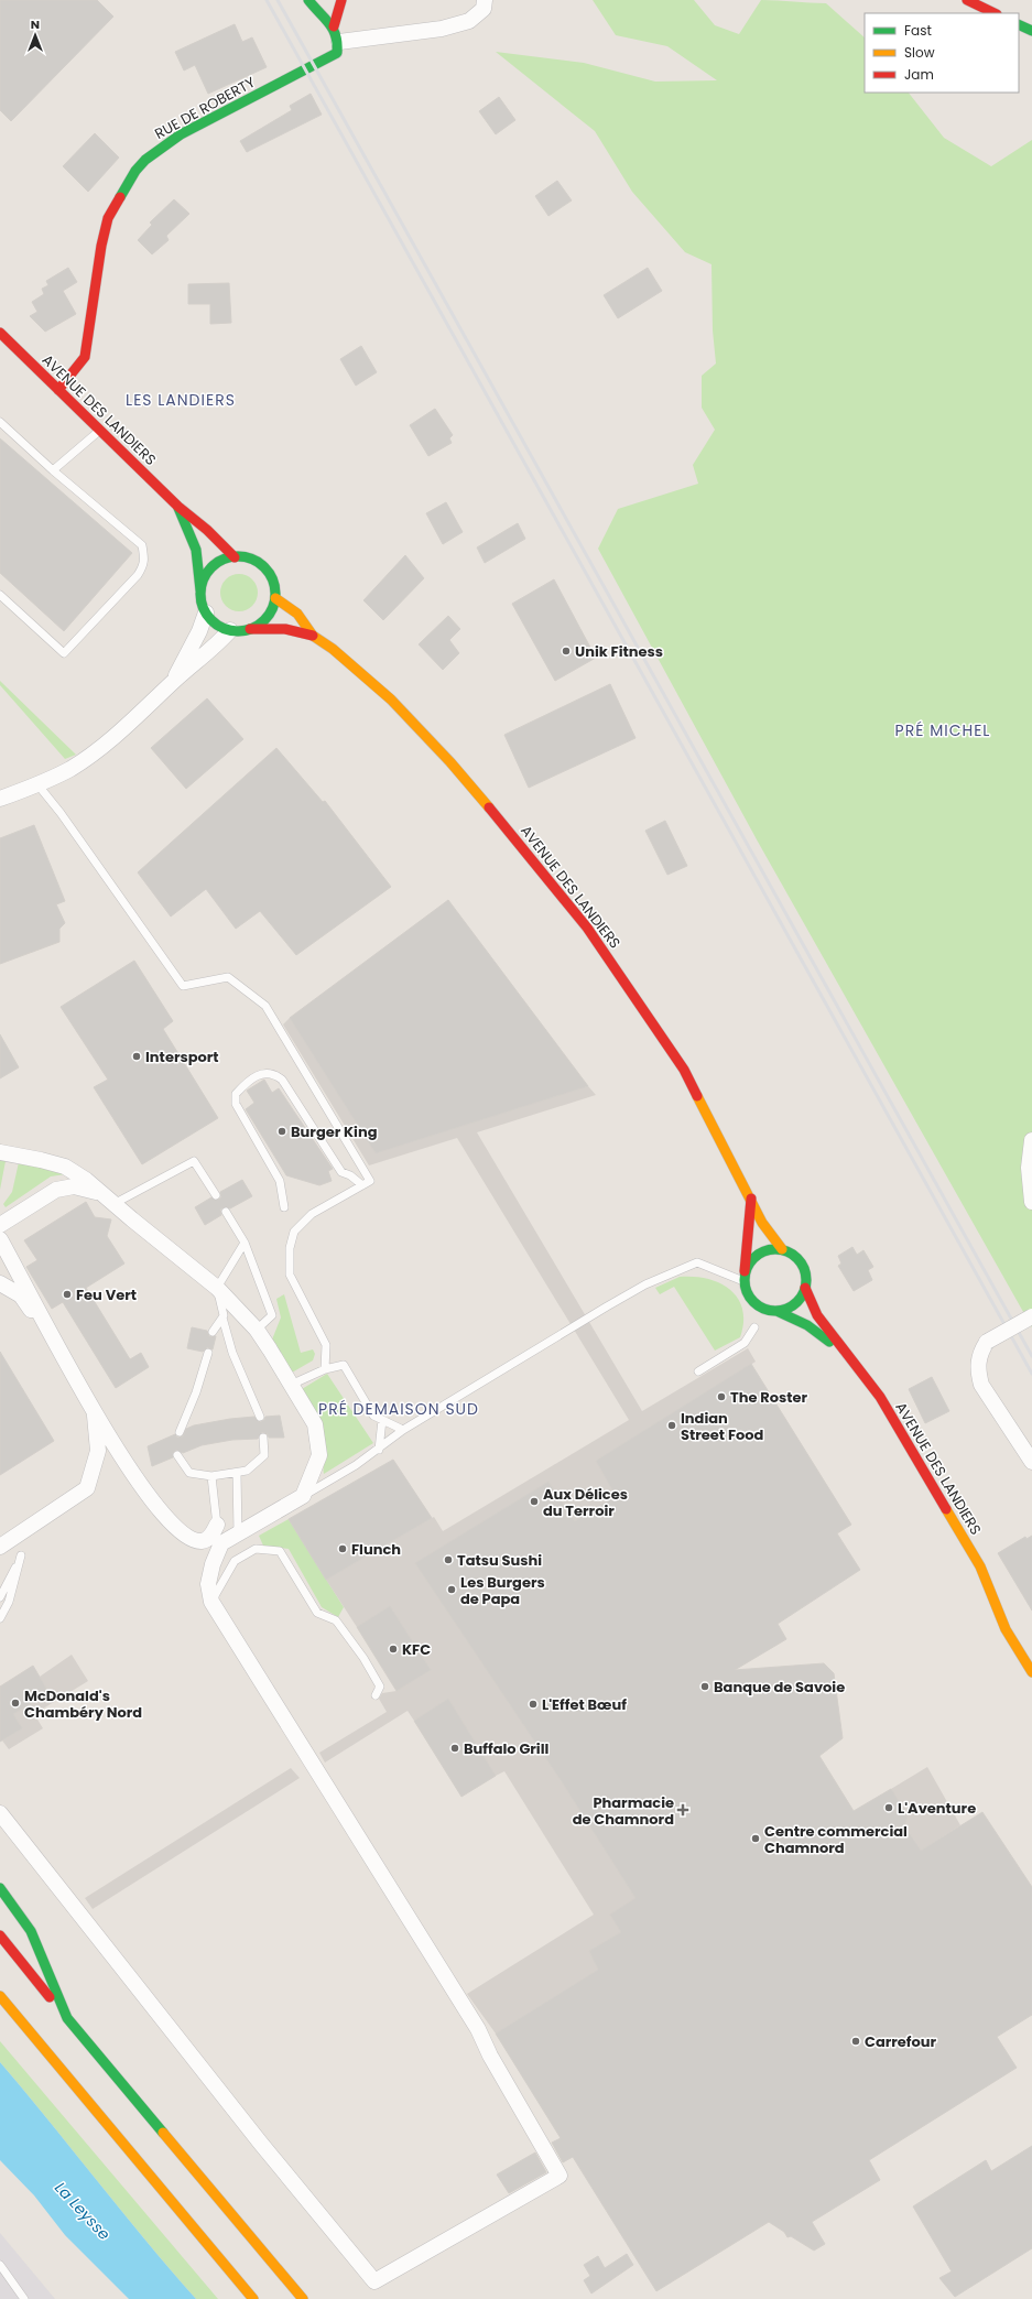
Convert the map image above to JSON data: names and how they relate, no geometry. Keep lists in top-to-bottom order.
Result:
{
  "streets": {
    "main road": ["RUE DE ROBERTY", "AVENUE DES LANDIERS"]
  },
  "crossings": [
    ["RUE DE ROBERTY", "AVENUE DES LANDIERS"]
  ],
  "districts": ["LES LANDIERS", "PRÉ MICHEL", "PRÉ DEMAISON SUD"],
  "water": ["La Leysse"],
  "places": {
    "other": [
      "Unik Fitness",
      "Intersport",
      "Burger King",
      "Feu Vert",
      "The Roster",
      "Indian Street Food",
      "Aux Délices du Terroir",
      "Flunch",
      "Tatsu Sushi",
      "Les Burgers de Papa",
      "KFC",
      "Banque de Savoie",
      "McDonald's Chambéry Nord",
      "L'Effet Bœuf",
      "Buffalo Grill",
      "L'Aventure",
      "Centre commercial Chamnord",
      "Carrefour"
    ],
    "health": ["Pharmacie de Chamnord"]
  },
  "legend": ["Fast", "Slow", "Jam"],
  "north": "top"
}
